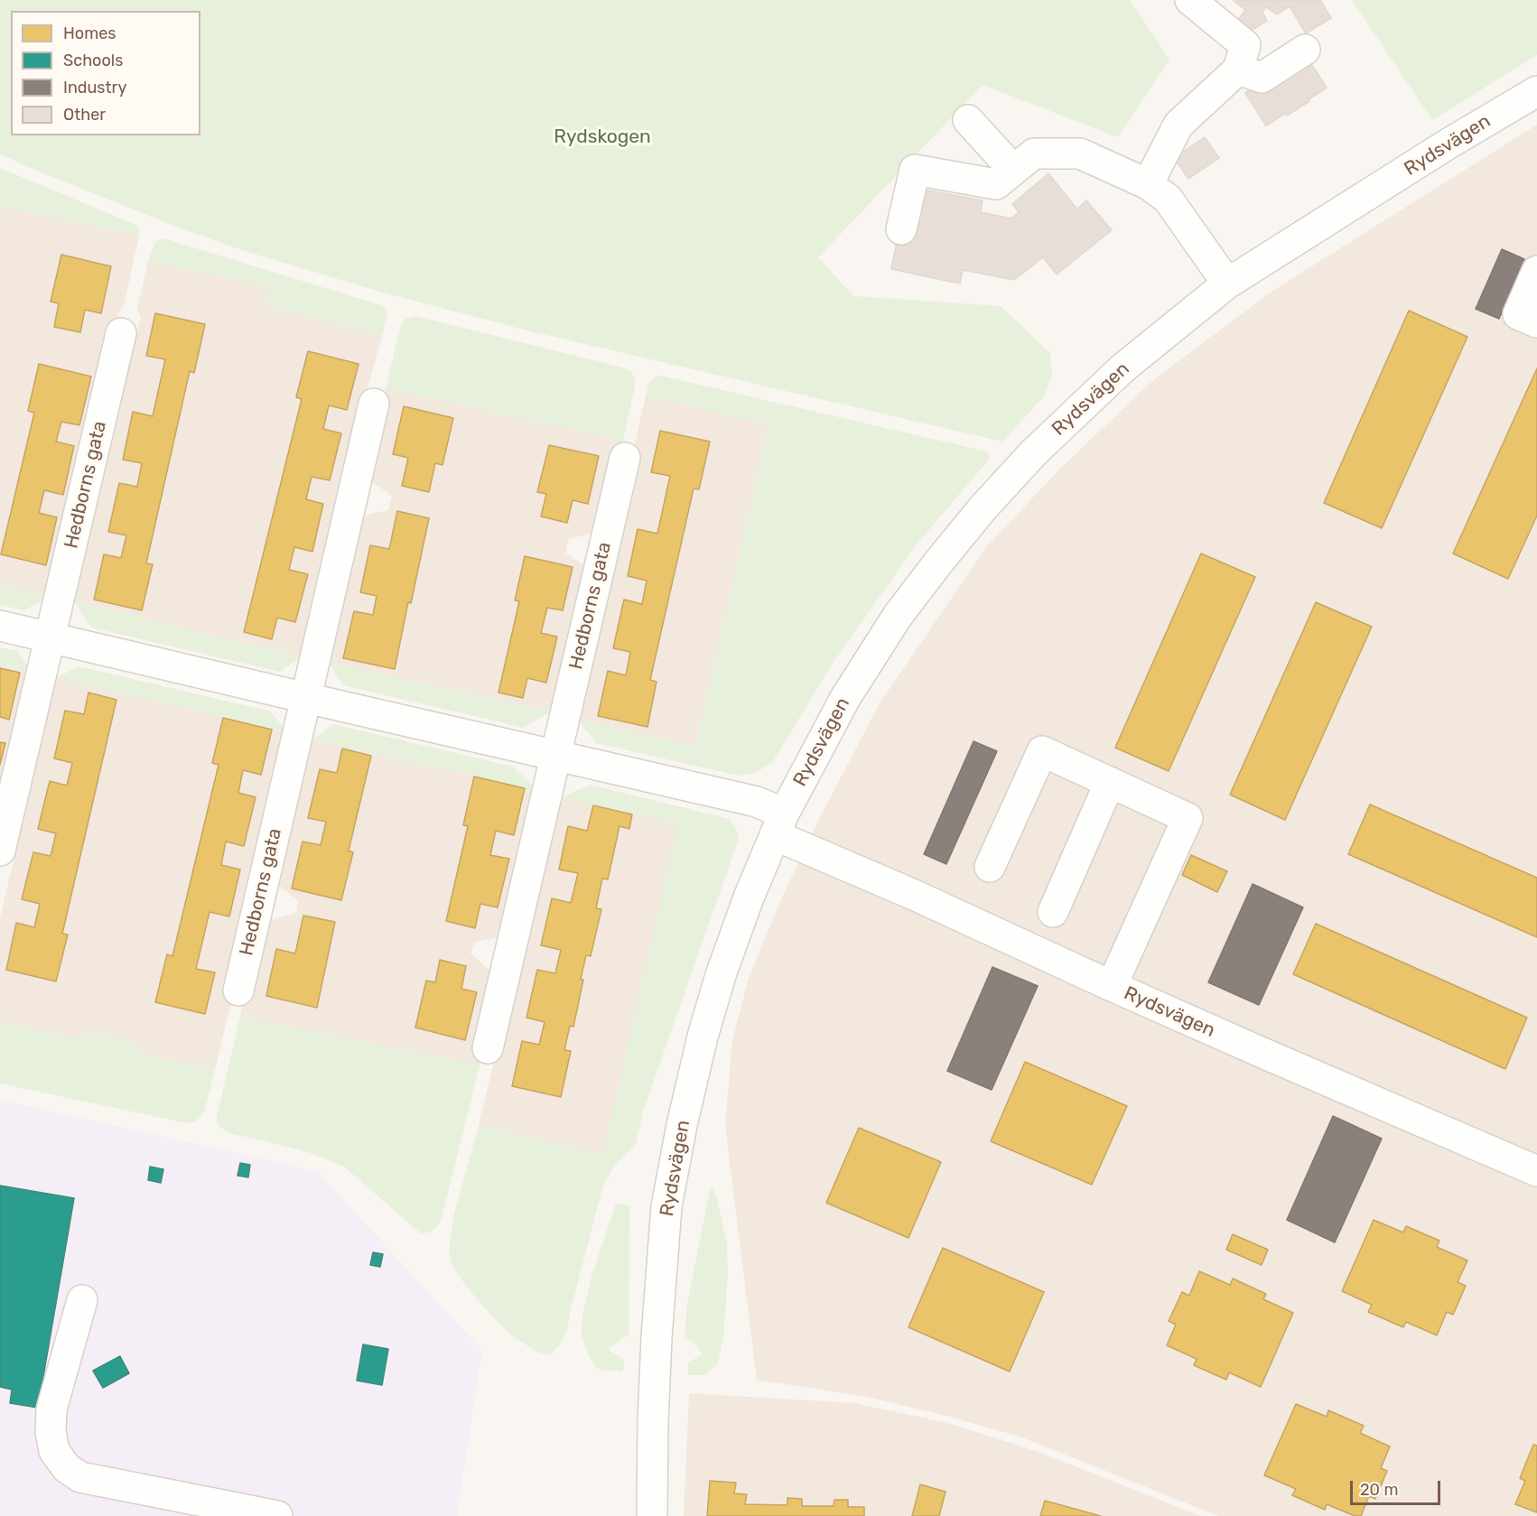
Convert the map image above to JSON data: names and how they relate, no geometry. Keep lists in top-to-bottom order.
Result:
{
  "streets": {
    "street": ["Rydsvägen", "Hedborns gata"]
  },
  "parks": ["Rydskogen"],
  "legend": [
    "Homes",
    "Schools",
    "Industry",
    "Other"
  ],
  "scale_bar": "20 m"
}
